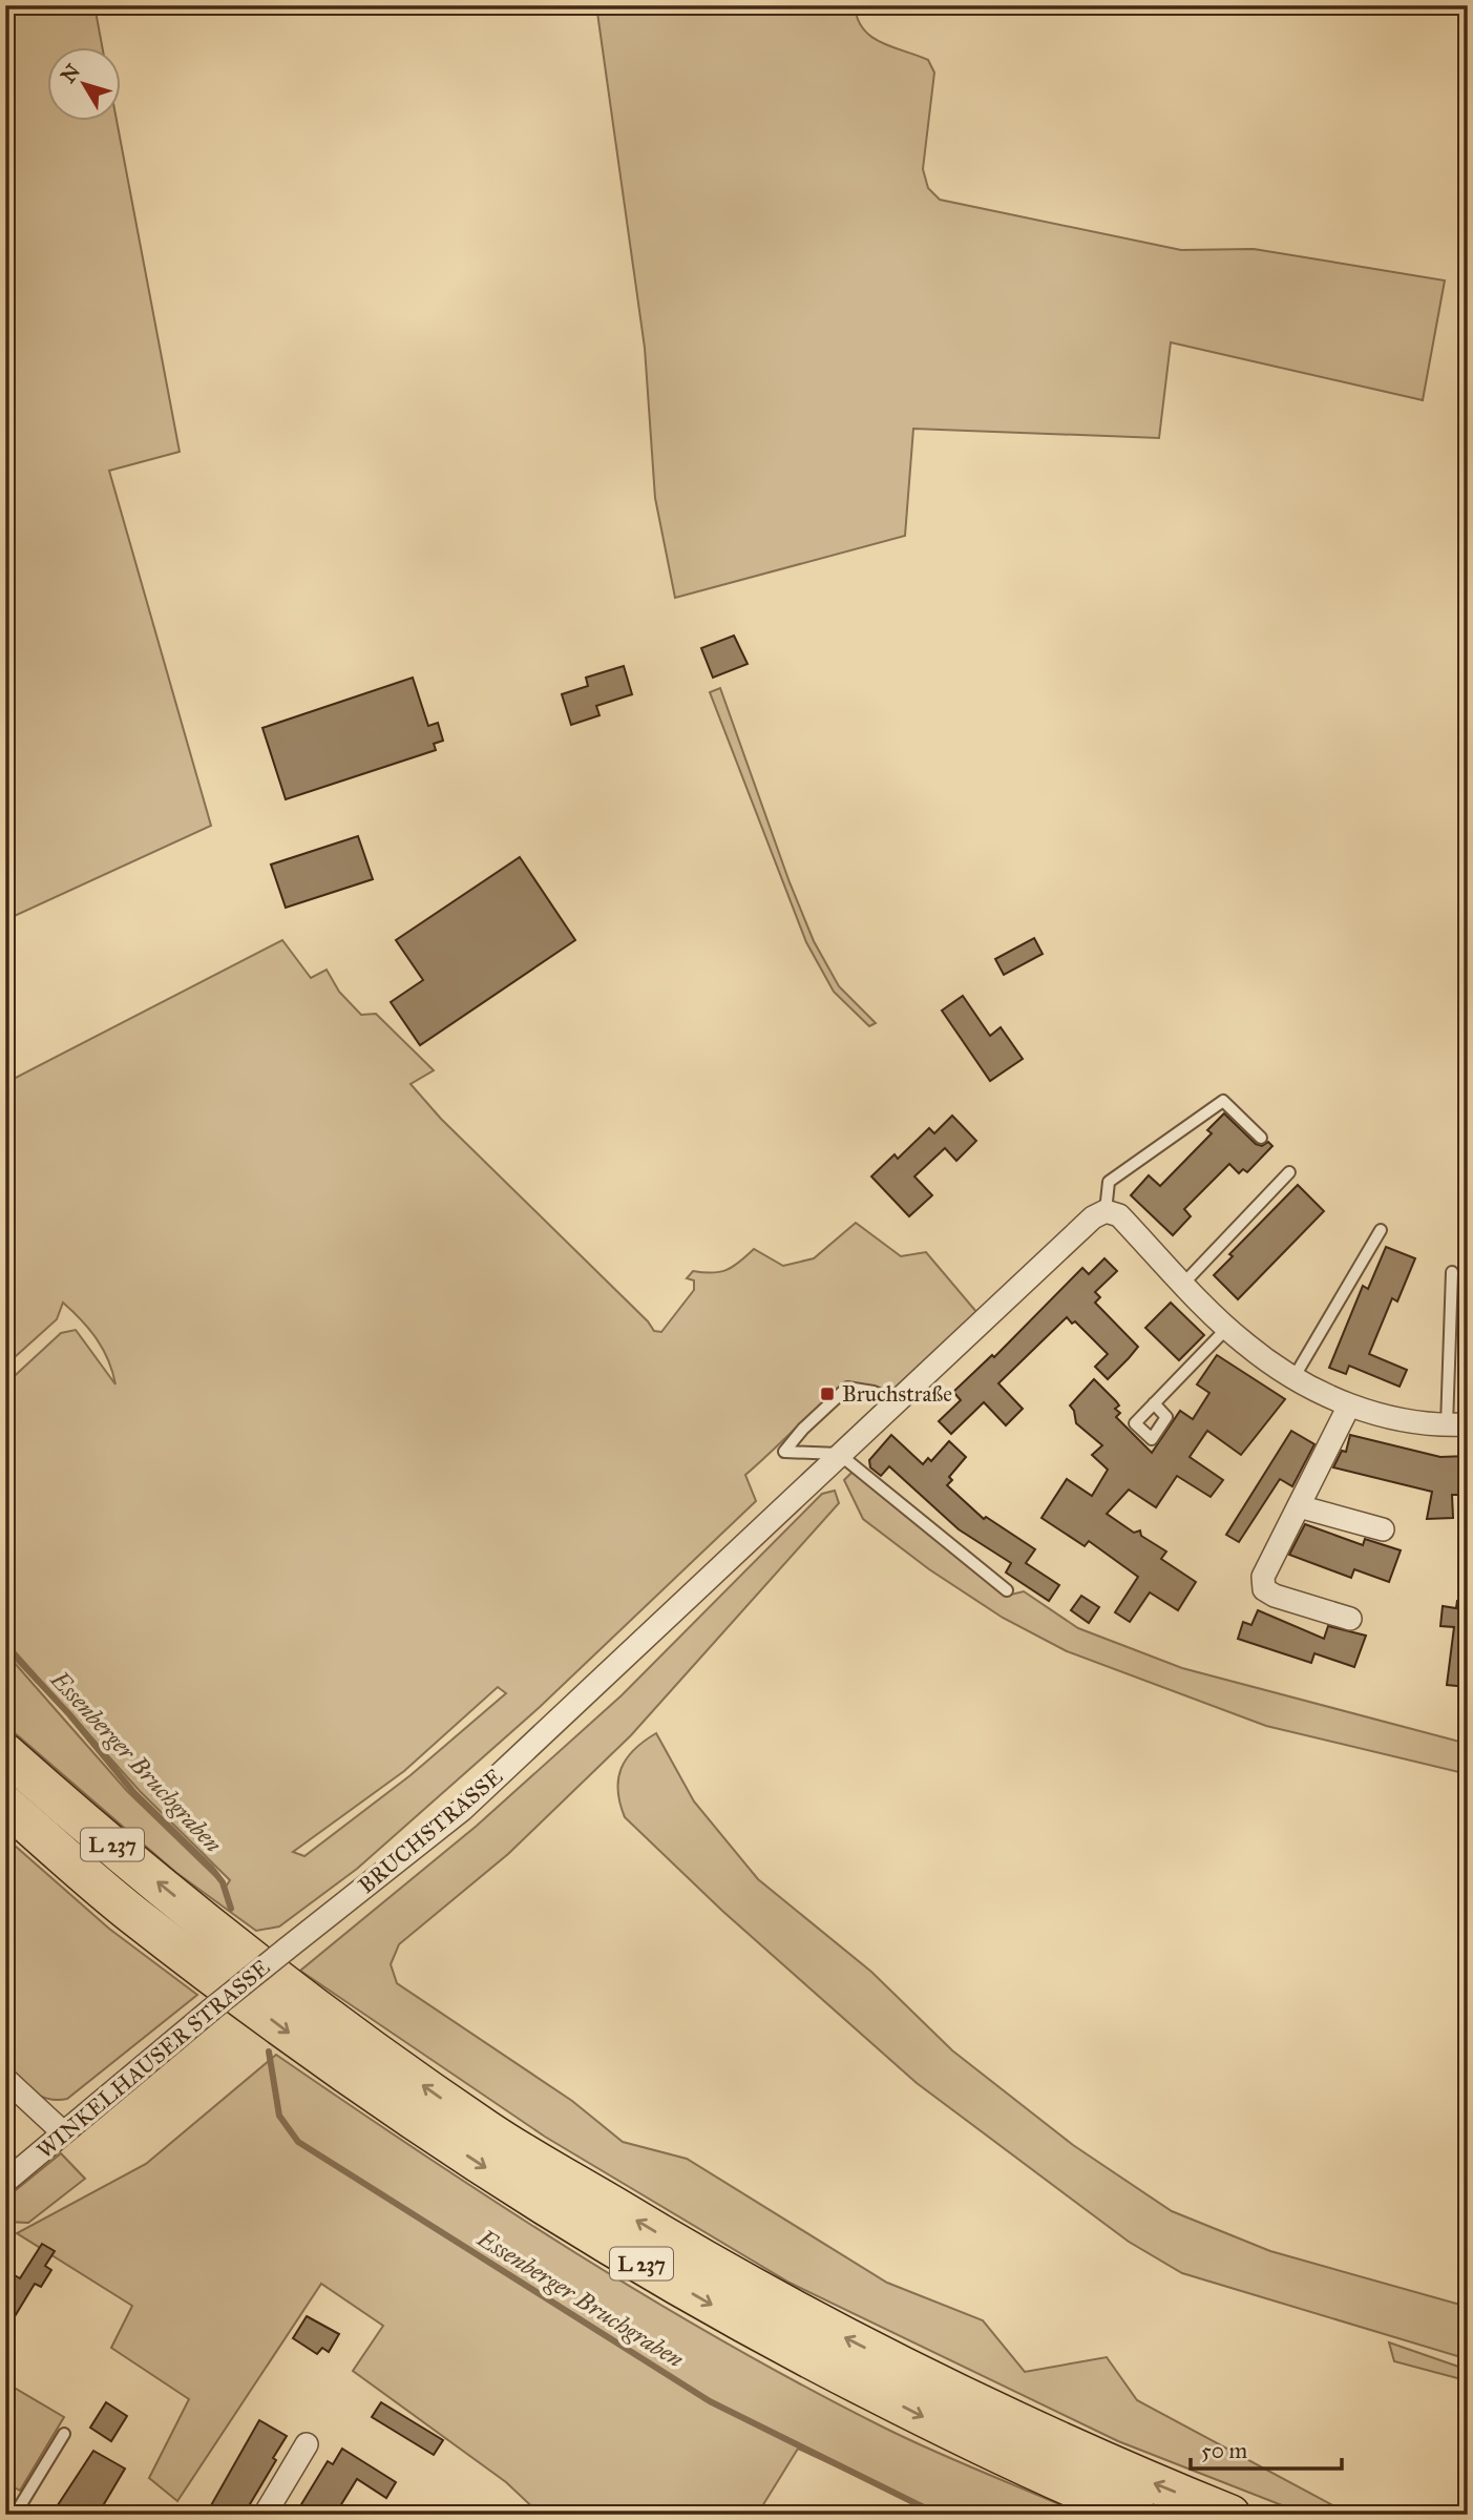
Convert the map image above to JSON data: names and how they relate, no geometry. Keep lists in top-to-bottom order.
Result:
{
  "streets": {
    "highway": ["L 237"],
    "street": ["BRUCHSTRASSE", "WINKELHAUSER STRASSE"]
  },
  "crossings": [
    ["BRUCHSTRASSE", "WINKELHAUSER STRASSE"]
  ],
  "water": ["Essenberger Bruchgraben"],
  "places": {
    "transit": ["Bruchstraße"]
  },
  "scale_bar": "50 m",
  "north": "top left"
}
